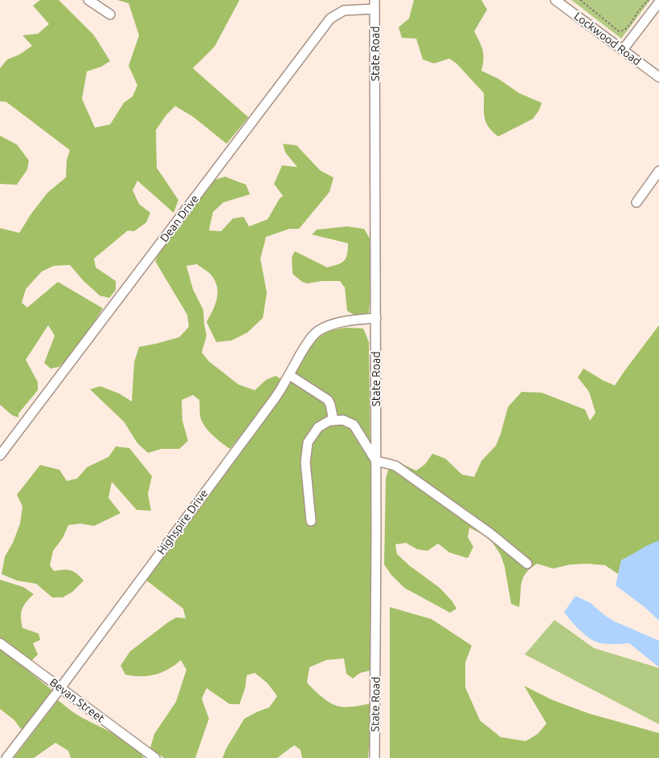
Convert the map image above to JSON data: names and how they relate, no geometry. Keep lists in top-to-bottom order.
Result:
{
  "streets": {
    "street": [
      "Lockwood Road",
      "State Road",
      "Dean Drive",
      "Highspire Drive",
      "Bevan Street"
    ]
  },
  "crossings": [
    ["State Road", "Dean Drive"],
    ["State Road", "Highspire Drive"],
    ["Highspire Drive", "Bevan Street"]
  ]
}
